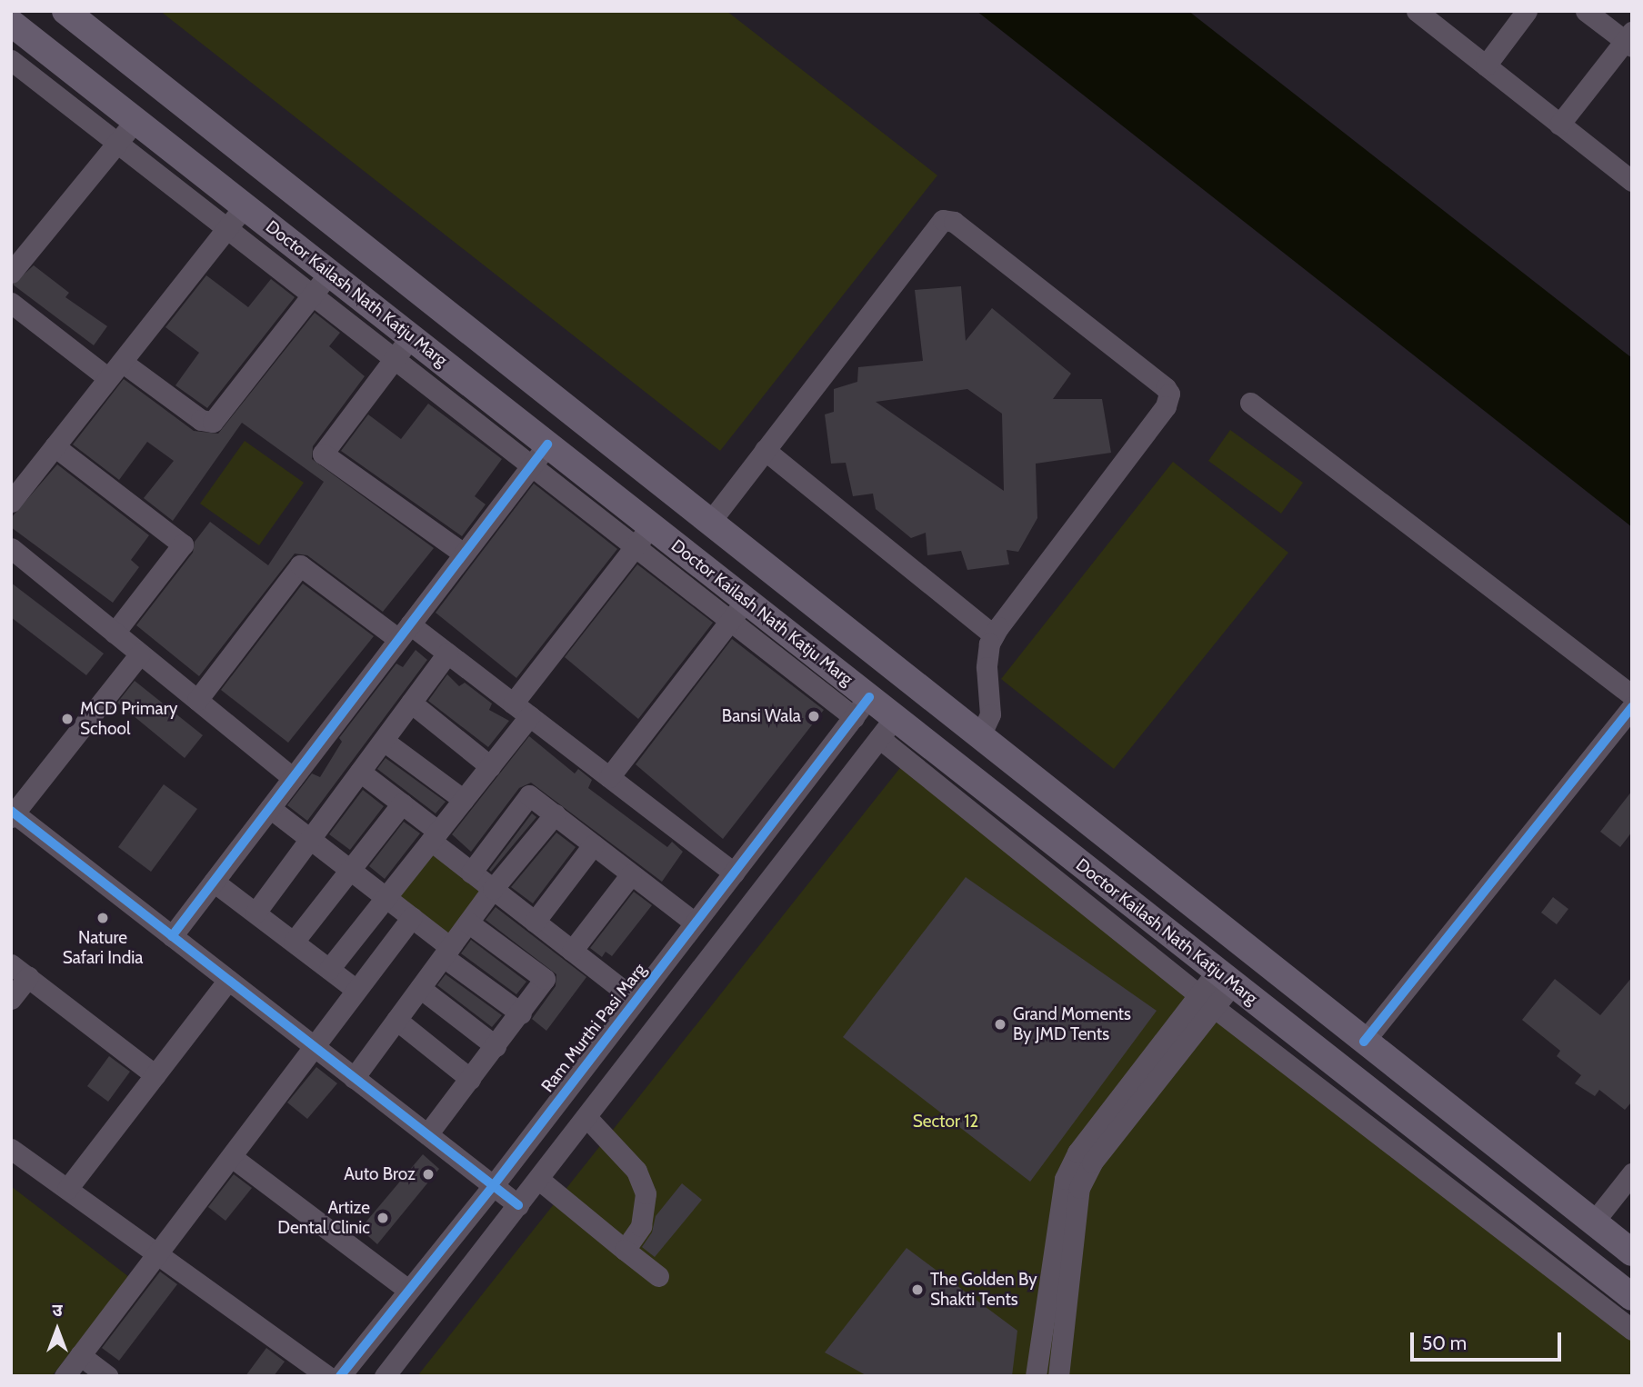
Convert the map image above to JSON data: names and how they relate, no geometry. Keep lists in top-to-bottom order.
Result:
{
  "streets": {
    "main road": ["Doctor Kailash Nath Katju Marg"],
    "street": ["Ram Murthi Pasi Marg"]
  },
  "crossings": [
    ["Doctor Kailash Nath Katju Marg", "Ram Murthi Pasi Marg"]
  ],
  "parks": ["Sector 12"],
  "places": [
    "Bansi Wala",
    "MCD Primary School",
    "Nature Safari India",
    "Grand Moments By JMD Tents",
    "Auto Broz",
    "Artize Dental Clinic",
    "The Golden By Shakti Tents"
  ],
  "scale_bar": "50 m",
  "north": "top"
}
